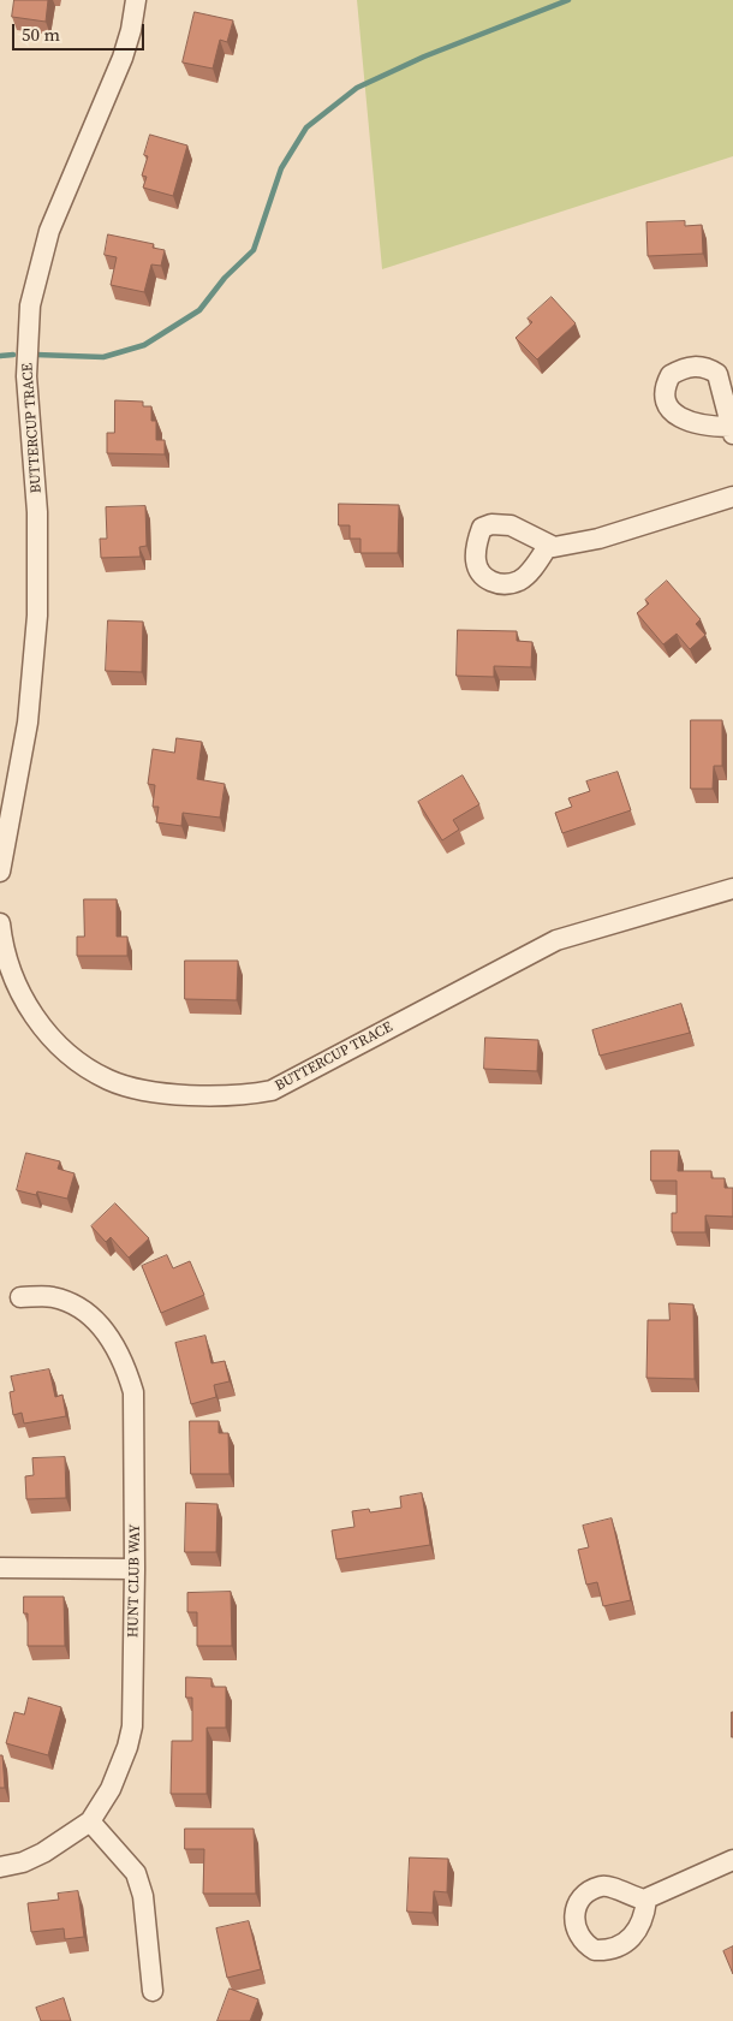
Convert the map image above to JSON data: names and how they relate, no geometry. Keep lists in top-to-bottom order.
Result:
{
  "streets": {
    "street": ["BUTTERCUP TRACE", "HUNT CLUB WAY"]
  },
  "scale_bar": "50 m"
}
